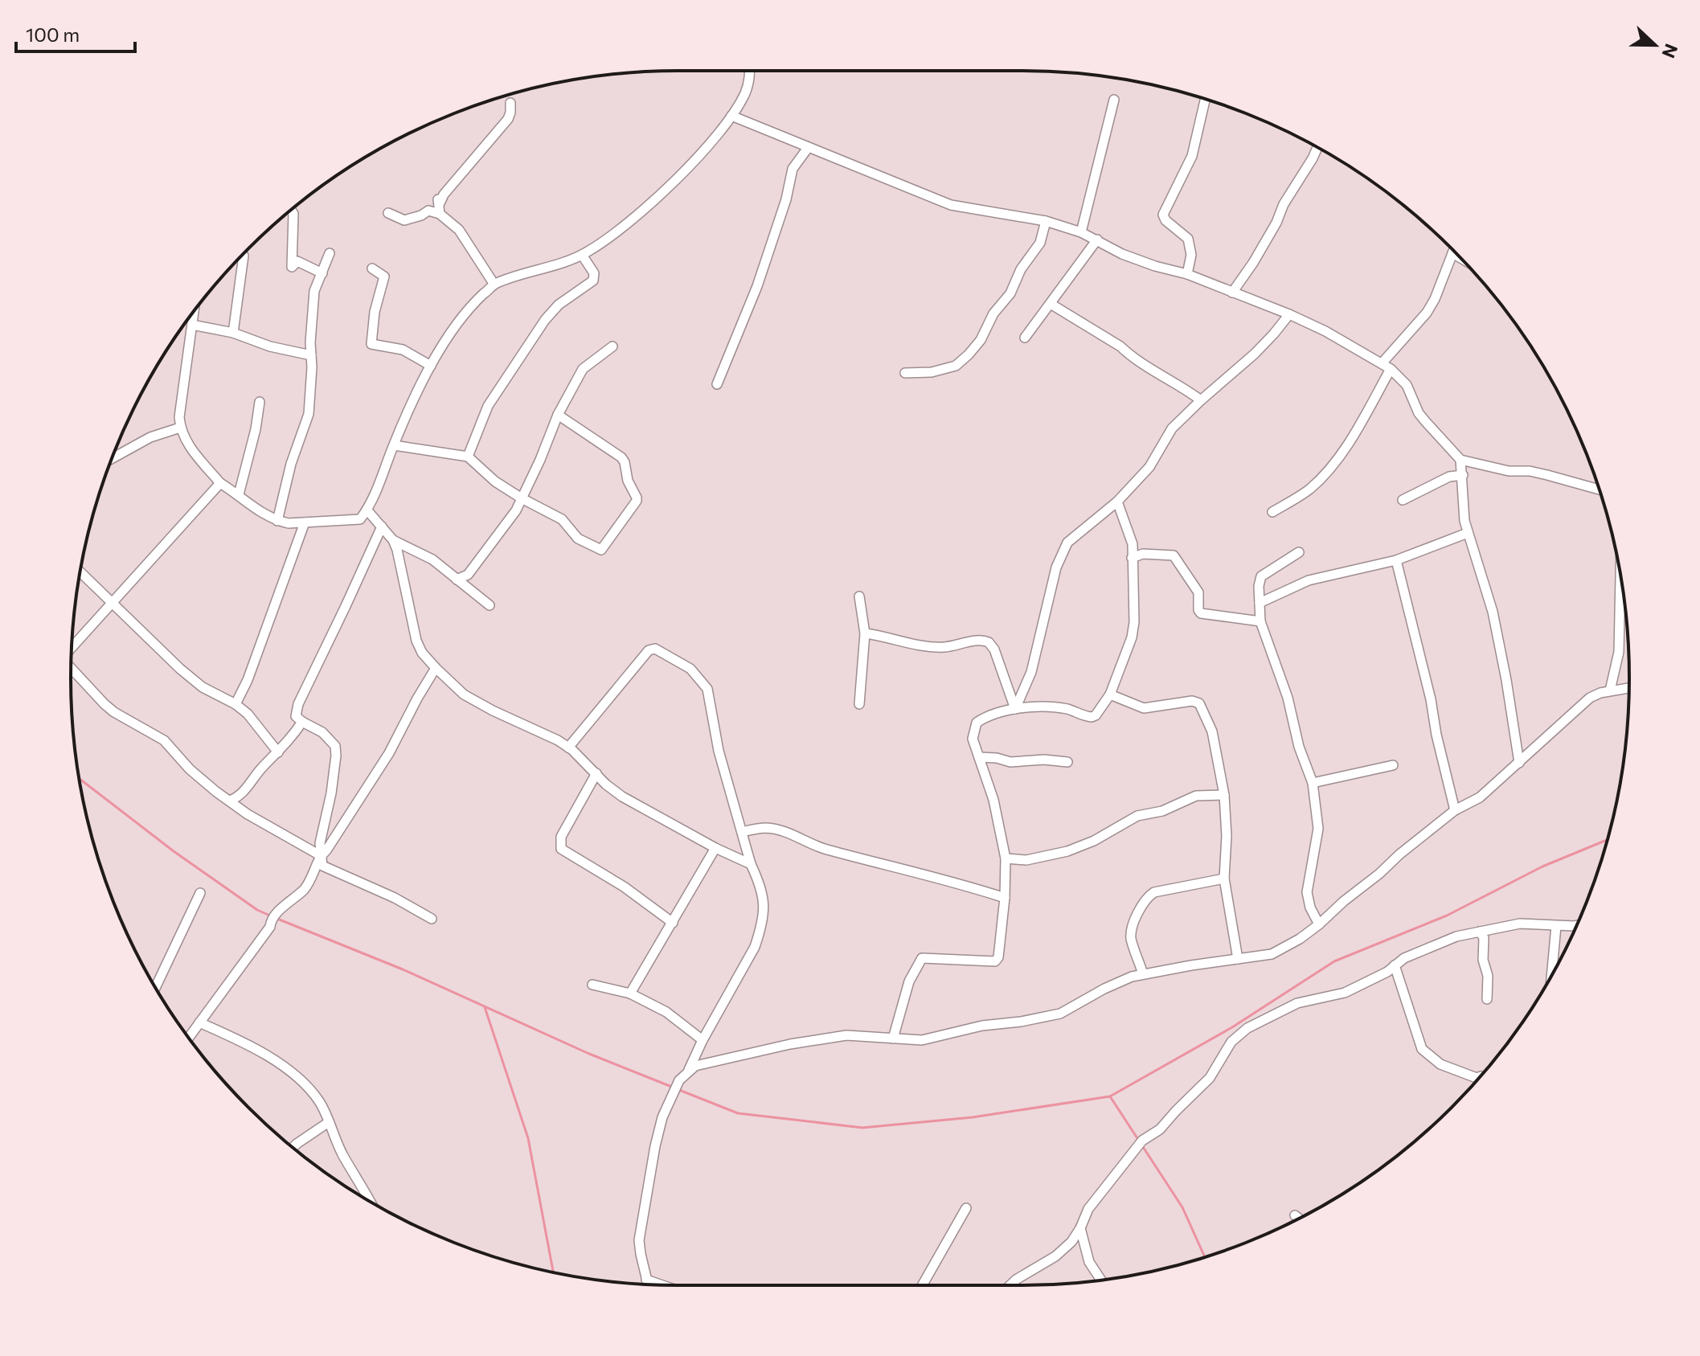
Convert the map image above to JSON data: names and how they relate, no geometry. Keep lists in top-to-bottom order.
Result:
{
  "scale_bar": "100 m",
  "north": "right"
}
